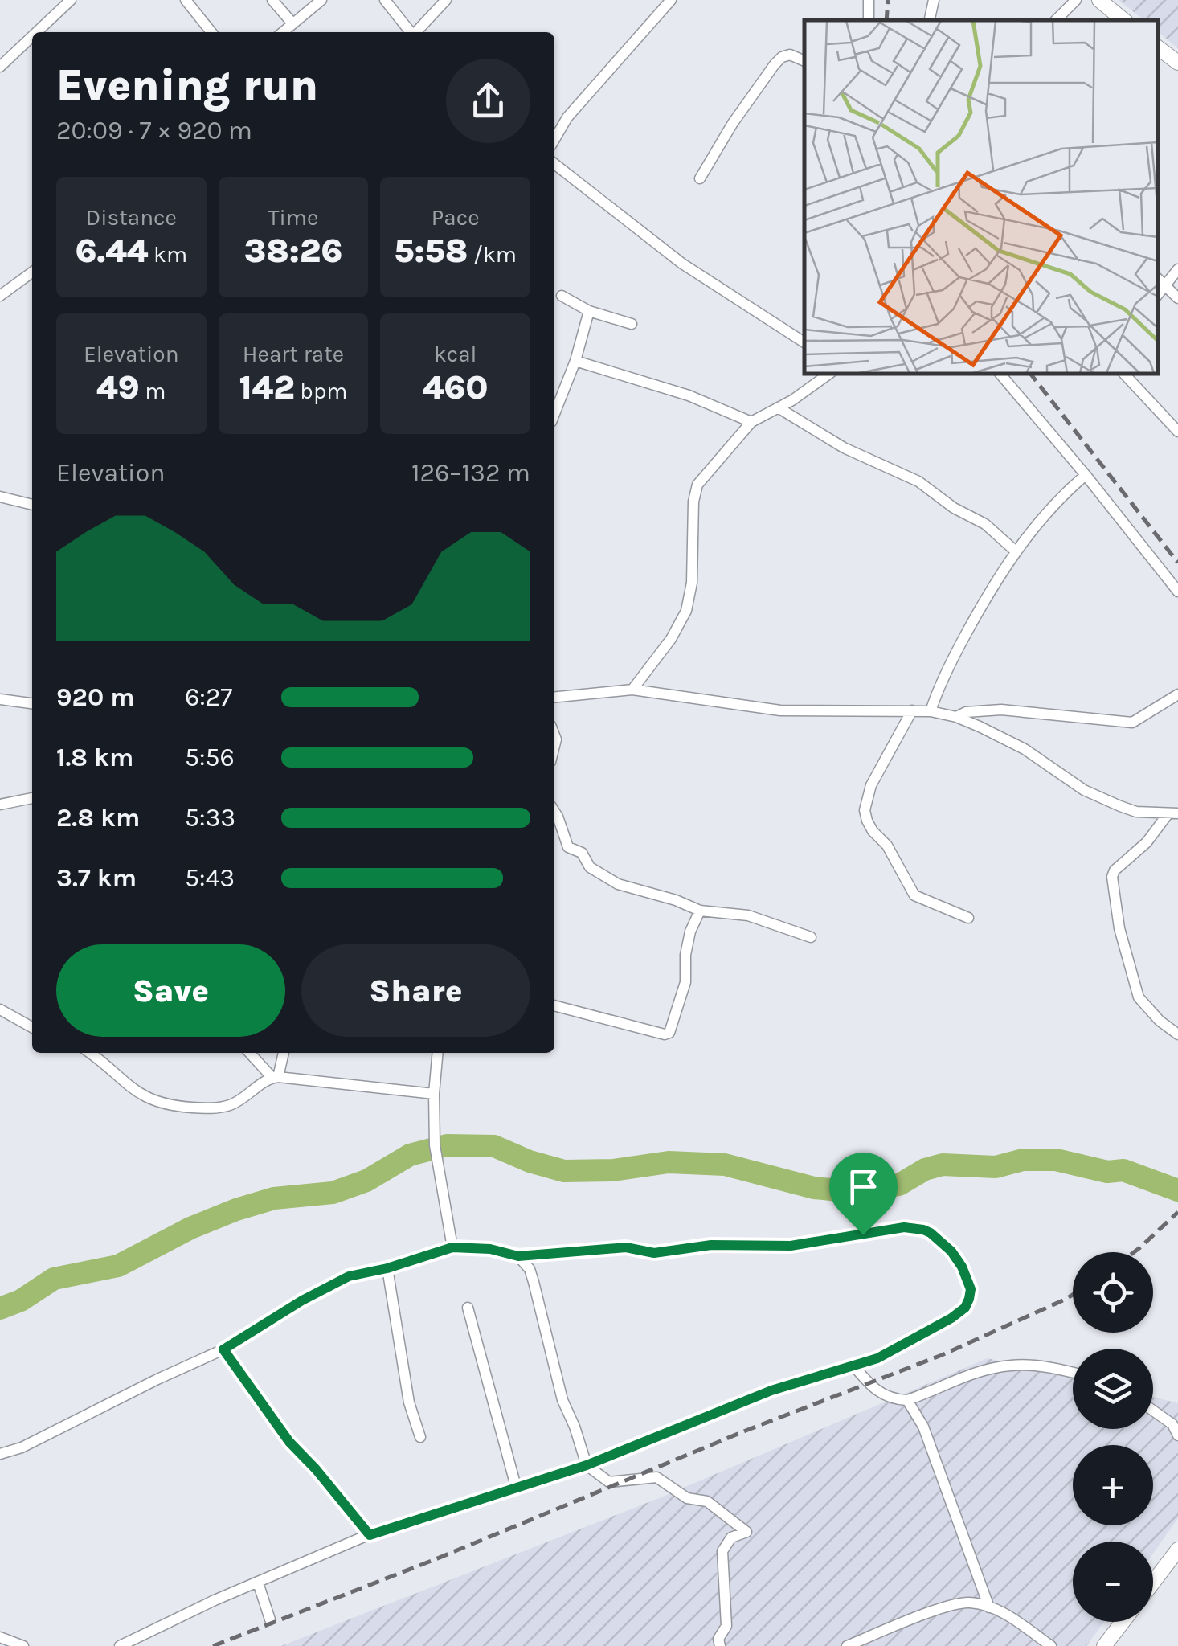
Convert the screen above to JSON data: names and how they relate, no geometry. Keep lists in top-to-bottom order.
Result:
{
  "page": {
    "heading": ["Evening run", "20:09 · 7 × 920 m"],
    "stats": [
      ["Distance", "6.44 km"],
      ["Time", "38:26"],
      ["Pace", "5:58 /km"],
      ["Elevation", "49 m"],
      ["Heart rate", "142 bpm"],
      ["kcal", "460"]
    ],
    "chart": ["Elevation", "126–132 m"],
    "list": [
      {
        "name": "920 m",
        "note": "6:27"
      },
      {
        "name": "1.8 km",
        "note": "5:56"
      },
      {
        "name": "2.8 km",
        "note": "5:33"
      },
      {
        "name": "3.7 km",
        "note": "5:43"
      }
    ],
    "buttons": ["Save", "Share"],
    "map_buttons": ["+", "−"]
  }
}
